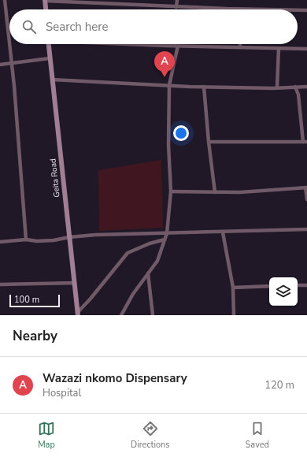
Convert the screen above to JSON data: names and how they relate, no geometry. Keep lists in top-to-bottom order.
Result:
{
  "streets": {
    "main road": ["Geita Road"]
  },
  "scale_bar": "100 m",
  "page": {
    "search": "Search here",
    "pins": "A",
    "scale": "100 m",
    "heading": "Nearby",
    "list": [
      {
        "mark": "A",
        "name": "Wazazi nkomo Dispensary",
        "note": "Hospital",
        "value": "120 m"
      }
    ],
    "nav": ["Map", "Directions", "Saved"]
  }
}
